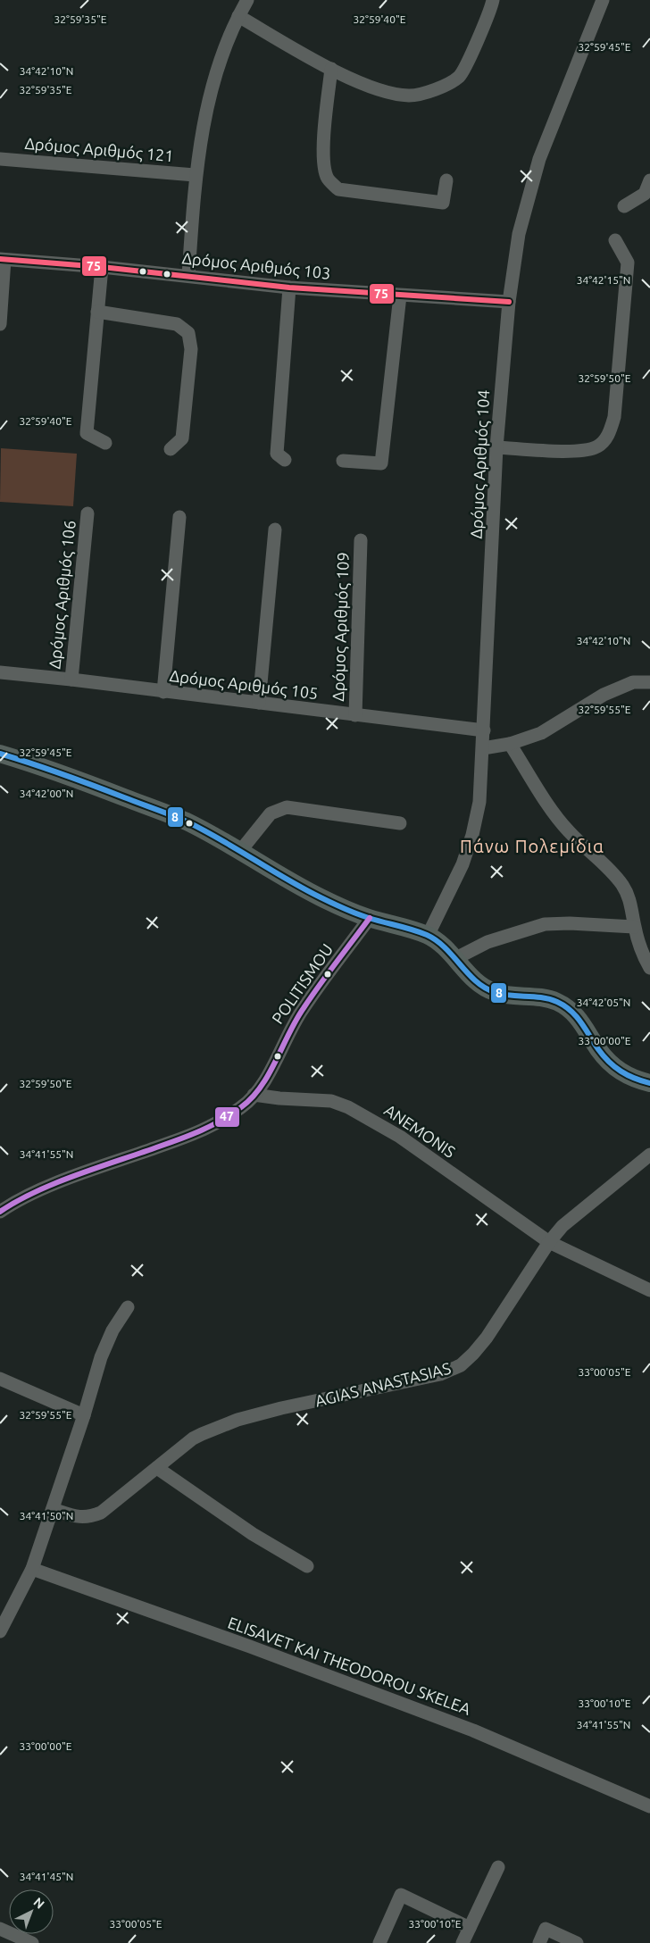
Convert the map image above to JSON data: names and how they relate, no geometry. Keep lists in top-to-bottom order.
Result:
{
  "streets": {
    "street": [
      "Δρόμος Αριθμός 121",
      "Δρόμος Αριθμός 103",
      "Δρόμος Αριθμός 104",
      "Δρόμος Αριθμός 106",
      "Δρόμος Αριθμός 109",
      "Δρόμος Αριθμός 105",
      "POLITISMOU",
      "ANEMONIS",
      "AGIAS ANASTASIAS",
      "ELISAVET KAI THEODOROU SKELEA"
    ]
  },
  "crossings": [
    ["Δρόμος Αριθμός 103", "Δρόμος Αριθμός 104"],
    ["Δρόμος Αριθμός 104", "Δρόμος Αριθμός 105"],
    ["Δρόμος Αριθμός 106", "Δρόμος Αριθμός 105"],
    ["Δρόμος Αριθμός 109", "Δρόμος Αριθμός 105"],
    ["POLITISMOU", "ANEMONIS"],
    ["ANEMONIS", "AGIAS ANASTASIAS"]
  ],
  "districts": ["Πάνω Πολεμίδια"],
  "lines": ["transit line 75", "transit line 8", "transit line 47"],
  "north": "top right",
  "coordinates": [
    "32°59'35\"E",
    "32°59'40\"E",
    "32°59'45\"E",
    "34°42'10\"N",
    "34°42'15\"N",
    "32°59'50\"E",
    "32°59'55\"E",
    "34°42'00\"N",
    "34°42'05\"N",
    "33°00'00\"E",
    "34°41'55\"N",
    "33°00'05\"E",
    "34°41'50\"N",
    "33°00'10\"E",
    "34°41'45\"N"
  ]
}
